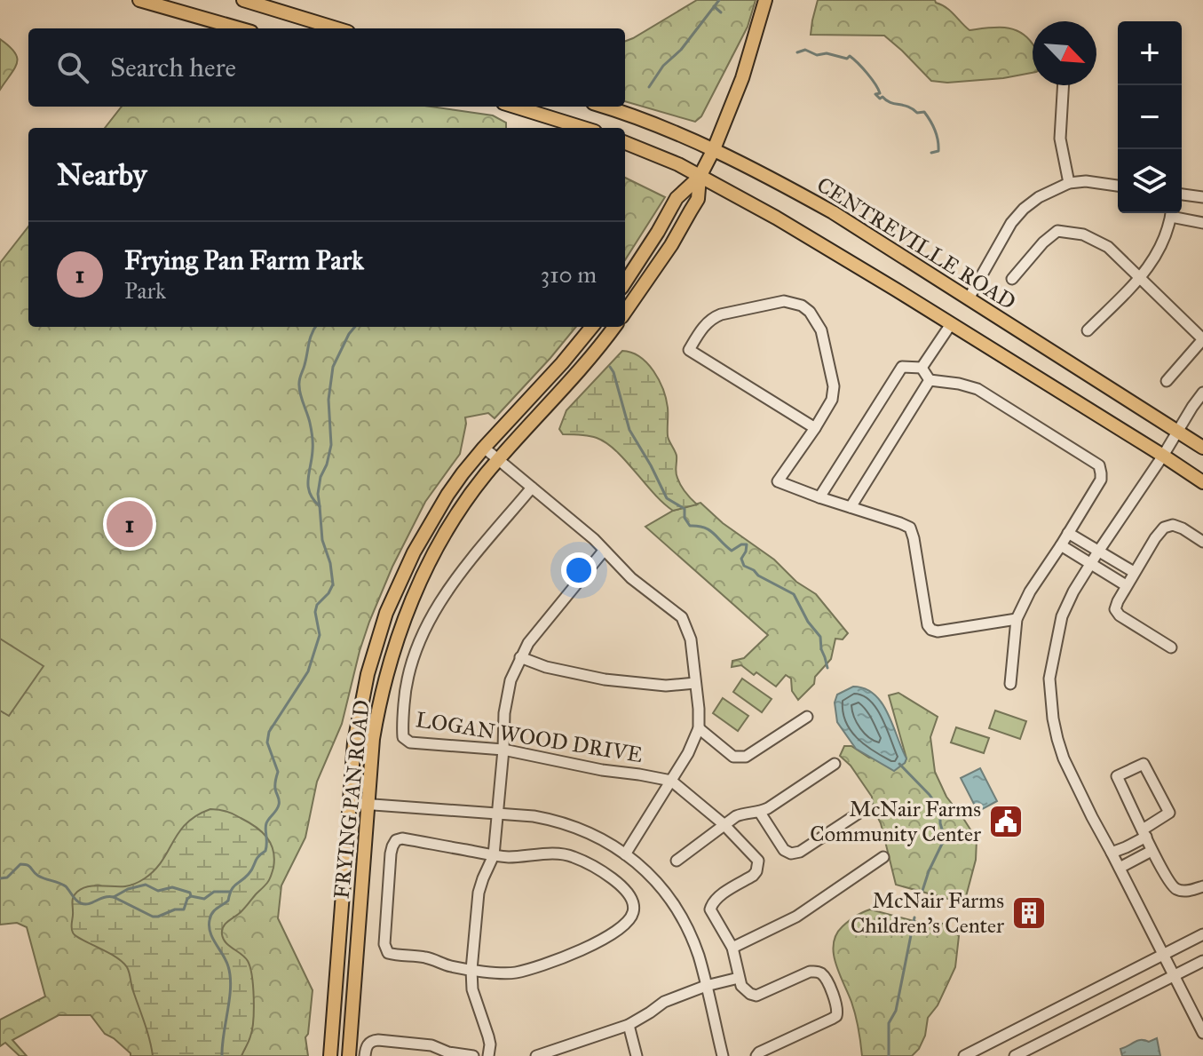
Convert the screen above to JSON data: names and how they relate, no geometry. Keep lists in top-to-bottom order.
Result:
{
  "streets": {
    "main road": ["CENTREVILLE ROAD", "FRYING PAN ROAD"],
    "street": ["LOGAN WOOD DRIVE"]
  },
  "places": {
    "public building": ["McNair Farms Community Center"],
    "building": ["McNair Farms Children's Center"]
  },
  "north": "bottom right",
  "page": {
    "map_buttons": ["+", "−"],
    "search": "Search here",
    "heading": "Nearby",
    "list": [
      {
        "mark": "1",
        "name": "Frying Pan Farm Park",
        "note": "Park",
        "value": "310 m"
      }
    ],
    "pins": "1"
  }
}
